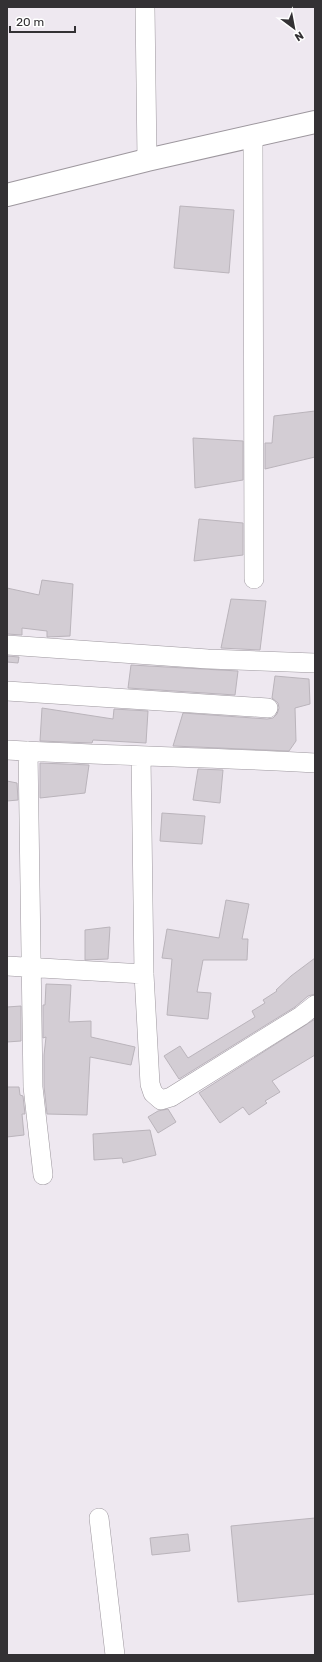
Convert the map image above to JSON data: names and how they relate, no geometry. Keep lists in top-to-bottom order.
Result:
{
  "scale_bar": "20 m",
  "north": "bottom right"
}
